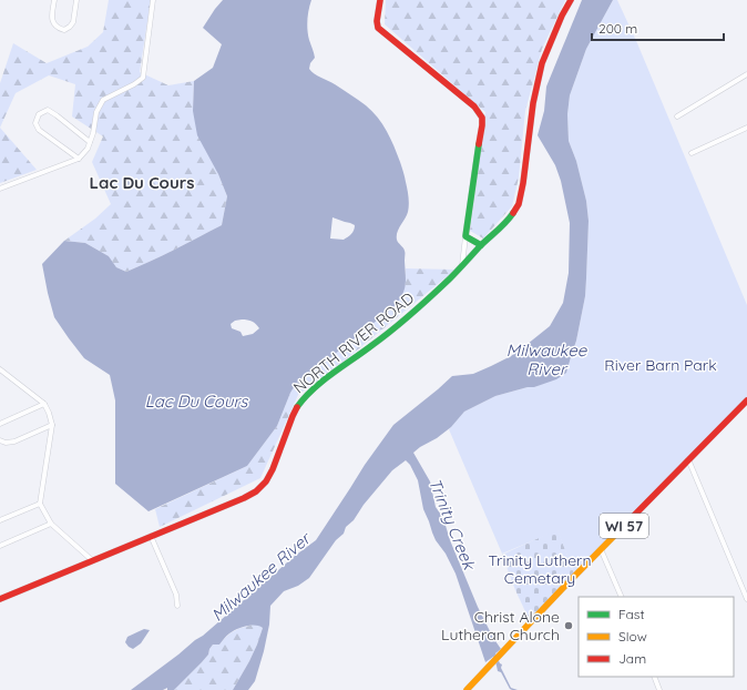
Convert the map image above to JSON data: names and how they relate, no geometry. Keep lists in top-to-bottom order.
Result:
{
  "streets": {
    "street": ["NORTH RIVER ROAD", "WI 57"]
  },
  "districts": ["Lac Du Cours"],
  "water": ["Milwaukee River", "Lac Du Cours", "Trinity Creek"],
  "parks": ["River Barn Park", "Trinity Luthern Cemetary"],
  "places": ["Christ Alone Lutheran Church"],
  "legend": ["Fast", "Slow", "Jam"],
  "scale_bar": "200 m"
}
